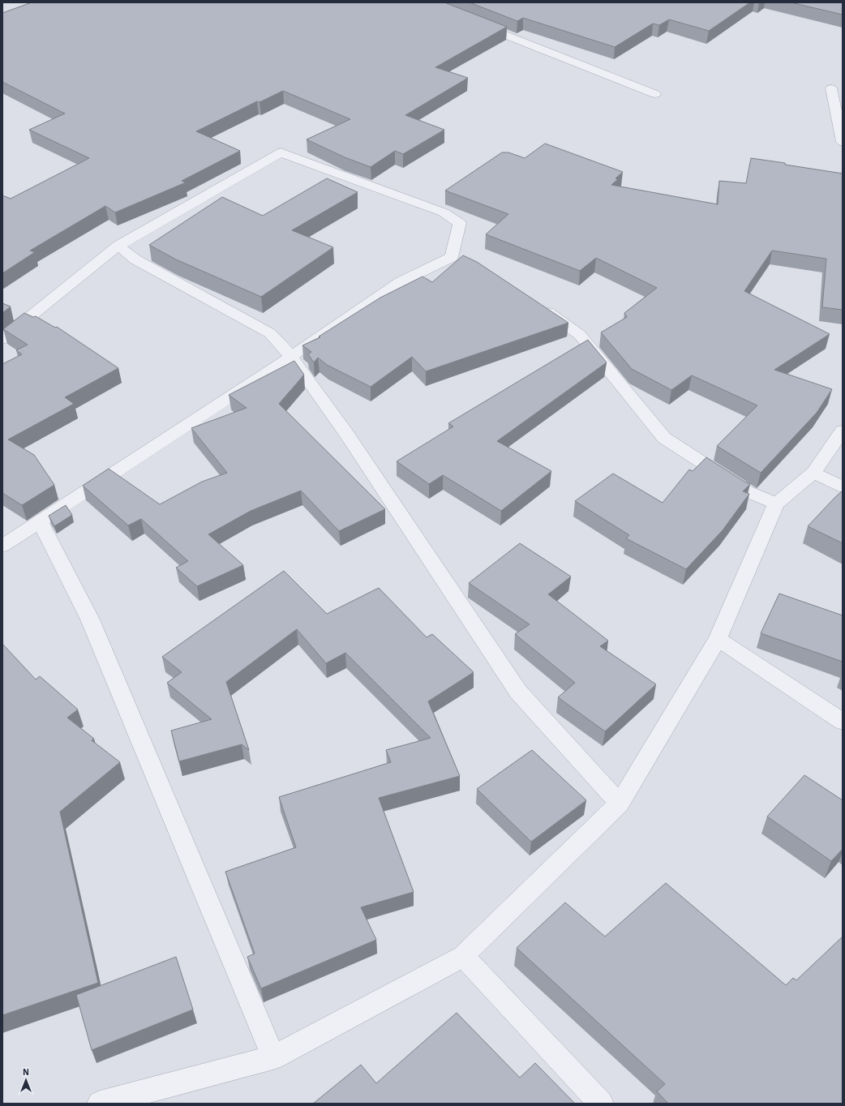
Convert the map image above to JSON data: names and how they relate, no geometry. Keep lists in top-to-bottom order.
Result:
{
  "north": "top"
}
